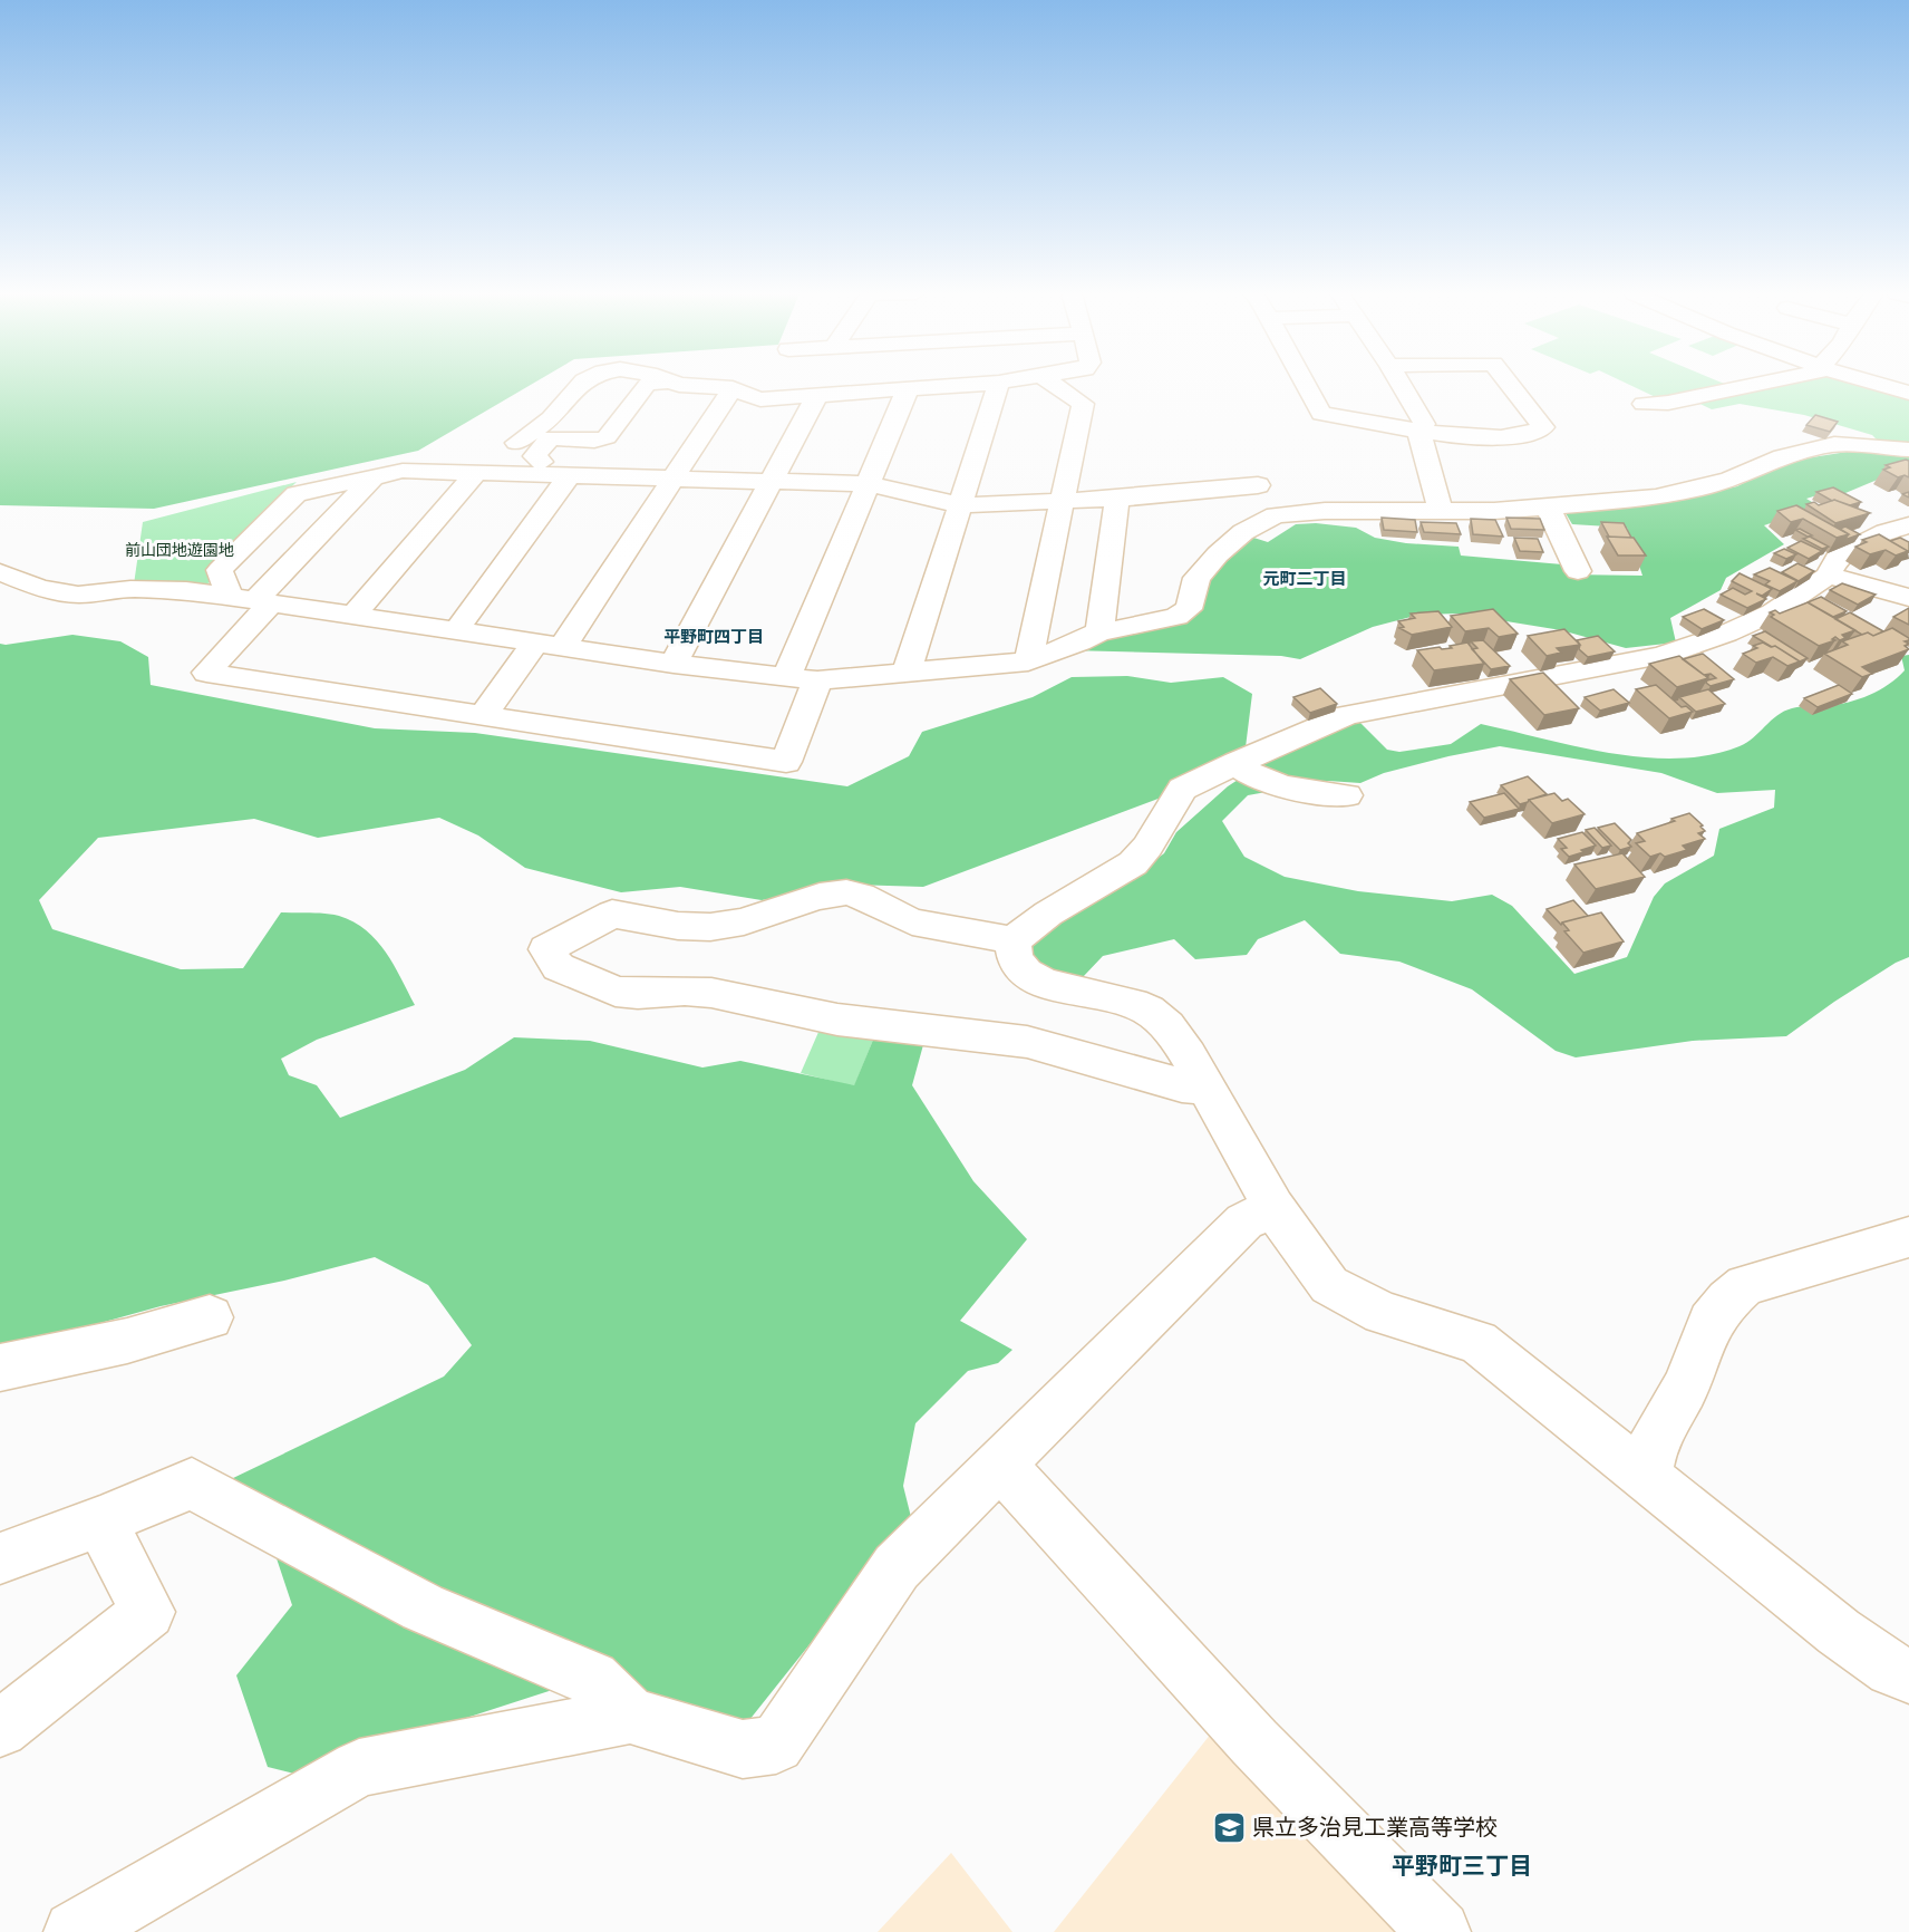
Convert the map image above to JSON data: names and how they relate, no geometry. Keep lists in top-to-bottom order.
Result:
{
  "districts": ["元町二丁目", "平野町四丁目", "平野町三丁目"],
  "parks": ["前山団地遊園地"],
  "places": {
    "school or university": ["県立多治見工業高等学校"]
  }
}
